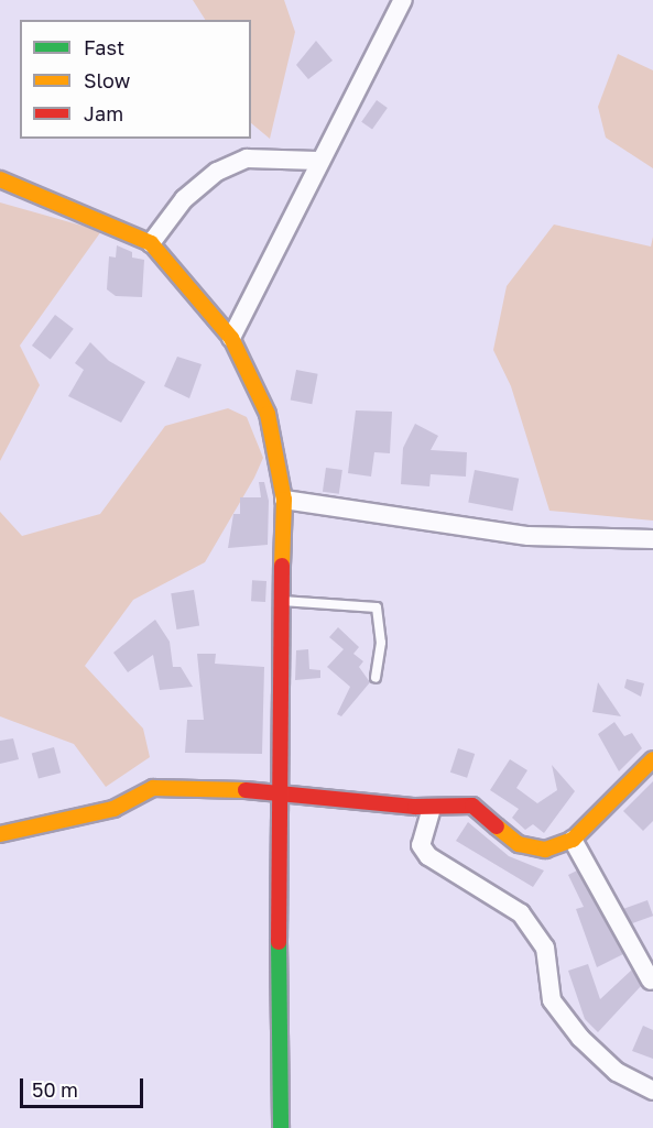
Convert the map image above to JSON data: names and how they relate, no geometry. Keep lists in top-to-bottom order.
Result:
{
  "legend": ["Fast", "Slow", "Jam"],
  "scale_bar": "50 m"
}
